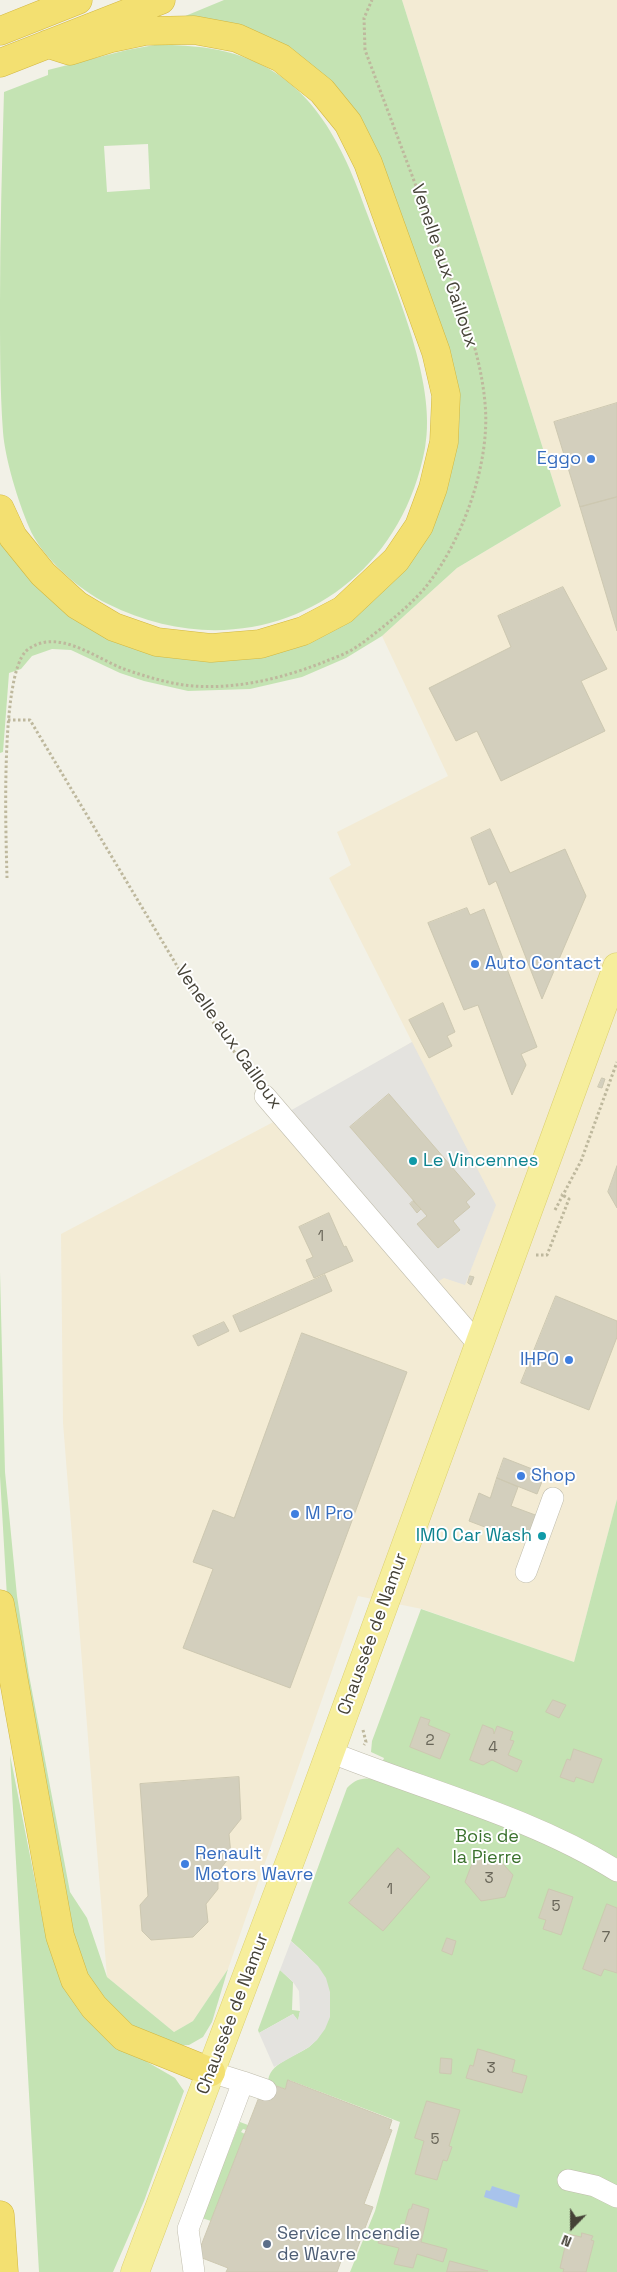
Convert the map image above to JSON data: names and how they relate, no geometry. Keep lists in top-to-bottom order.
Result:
{
  "streets": {
    "main road": ["Chaussée de Namur"],
    "street": ["Venelle aux Cailloux"]
  },
  "crossings": [
    ["Venelle aux Cailloux", "Chaussée de Namur"]
  ],
  "parks": ["Bois de la Pierre"],
  "places": [
    "Eggo",
    "Auto Contact",
    "Le Vincennes",
    "IHPO",
    "Shop",
    "M Pro",
    "IMO Car Wash",
    "Renault Motors Wavre",
    "Service Incendie de Wavre"
  ],
  "house_numbers": [
    "1",
    "2",
    "4",
    "3",
    "1",
    "5",
    "7",
    "3",
    "5"
  ],
  "north": "bottom"
}
